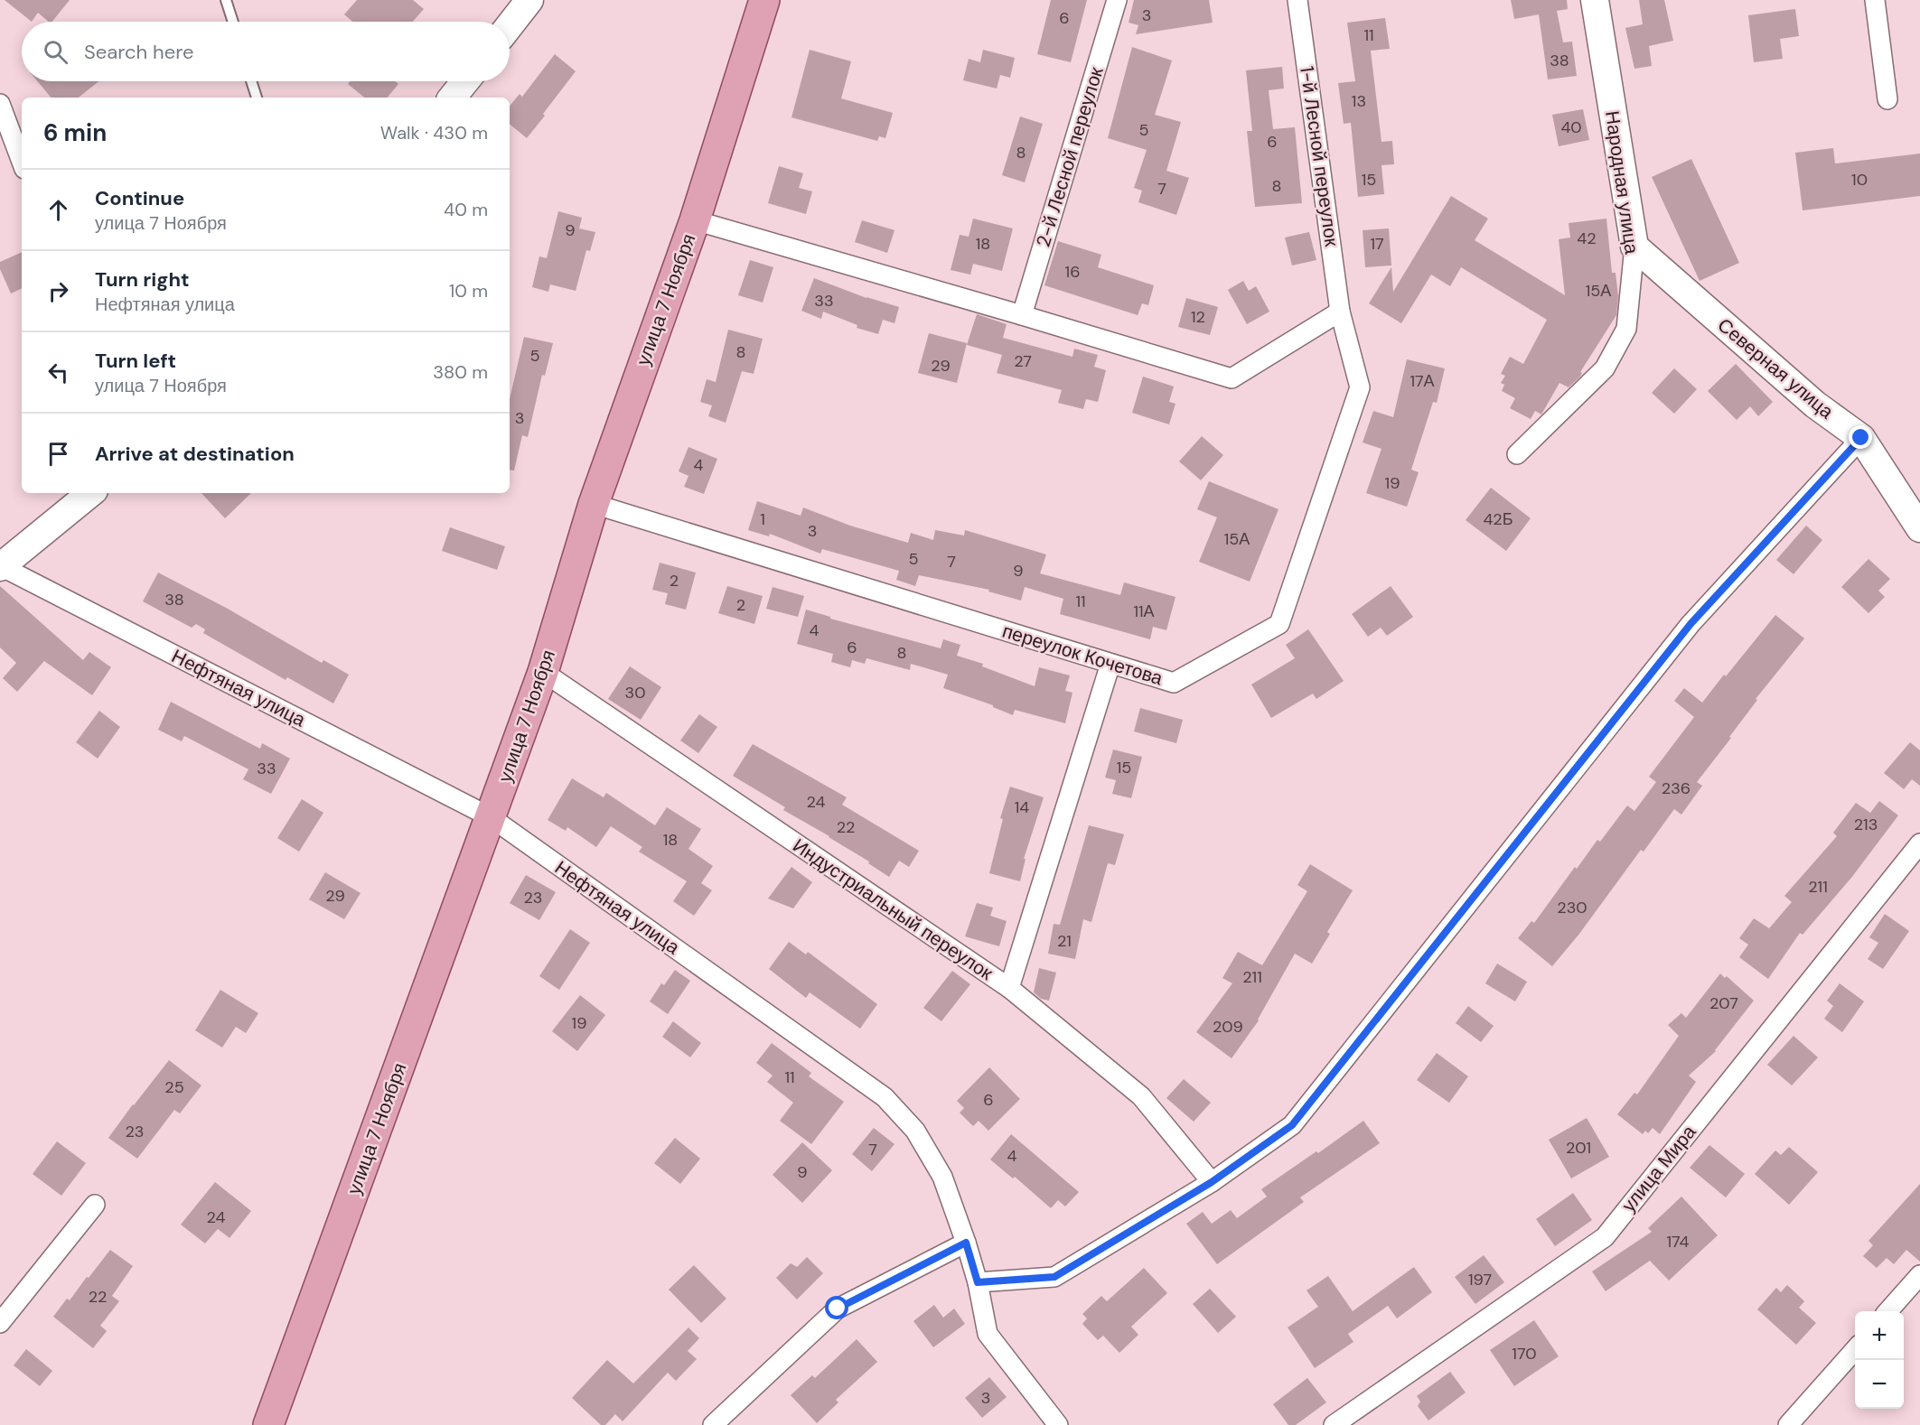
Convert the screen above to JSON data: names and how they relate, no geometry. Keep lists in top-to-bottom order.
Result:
{
  "streets": {
    "main road": ["улица 7 Ноября"],
    "street": [
      "1-й Лесной переулок",
      "2-й Лесной переулок",
      "Народная улица",
      "Северная улица",
      "переулок Кочетова",
      "Нефтяная улица",
      "Индустриальный переулок",
      "улица Мира"
    ]
  },
  "crossings": [
    ["1-й Лесной переулок", "переулок Кочетова"],
    ["Народная улица", "Северная улица"],
    ["улица 7 Ноября", "переулок Кочетова"],
    ["улица 7 Ноября", "Нефтяная улица"],
    ["улица 7 Ноября", "Индустриальный переулок"]
  ],
  "house_numbers": [
    "3",
    "6",
    "11",
    "38",
    "13",
    "40",
    "5",
    "6",
    "8",
    "15",
    "10",
    "8",
    "7",
    "9",
    "42",
    "18",
    "17",
    "16",
    "15А",
    "33",
    "12",
    "8",
    "5",
    "27",
    "29",
    "17А",
    "3",
    "4",
    "19",
    "1",
    "42Б",
    "3",
    "15А",
    "5",
    "7",
    "9",
    "2",
    "38",
    "11",
    "2",
    "11А",
    "4",
    "6",
    "8",
    "30",
    "15",
    "33",
    "236",
    "24",
    "14",
    "213",
    "22",
    "18",
    "211",
    "29",
    "23",
    "230",
    "21",
    "211",
    "207",
    "19",
    "209",
    "11",
    "25",
    "6",
    "23",
    "201",
    "7",
    "4",
    "9",
    "24",
    "174",
    "197",
    "22",
    "170",
    "3"
  ],
  "page": {
    "search": "Search here",
    "heading": ["6 min", "Walk · 430 m"],
    "list": [
      ["Continue", "улица 7 Ноября", "40 m"],
      ["Turn right", "Нефтяная улица", "10 m"],
      ["Turn left", "улица 7 Ноября", "380 m"],
      "Arrive at destination"
    ],
    "map_buttons": ["+", "−"]
  }
}
